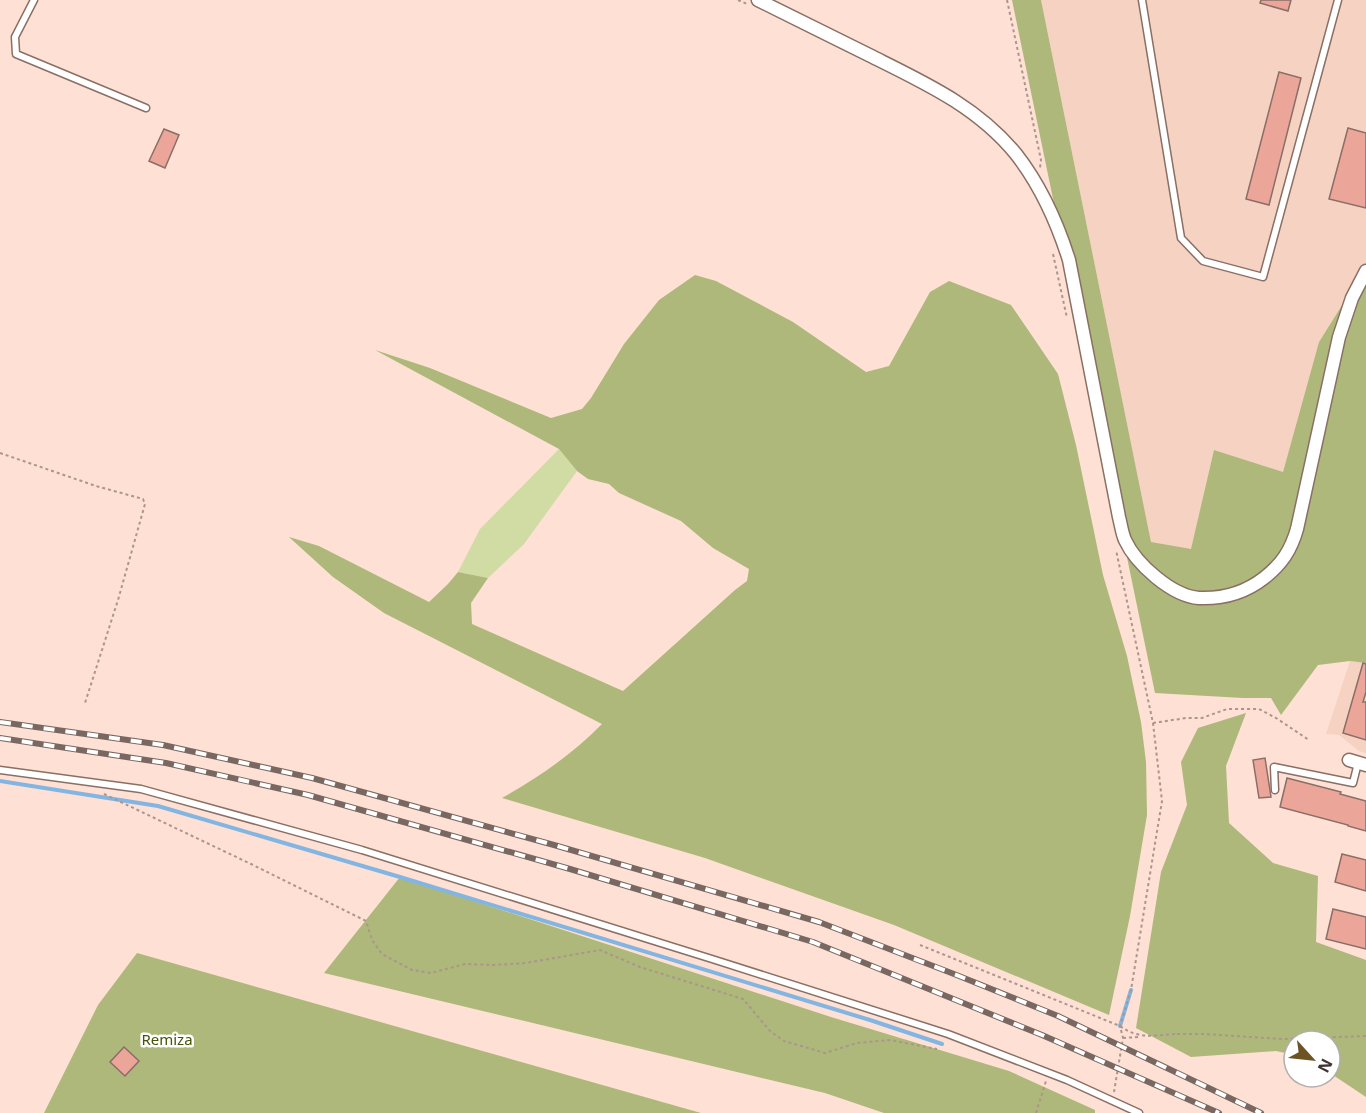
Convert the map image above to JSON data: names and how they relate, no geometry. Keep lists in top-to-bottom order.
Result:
{
  "parks": ["Remiza"],
  "north": "bottom right"
}
